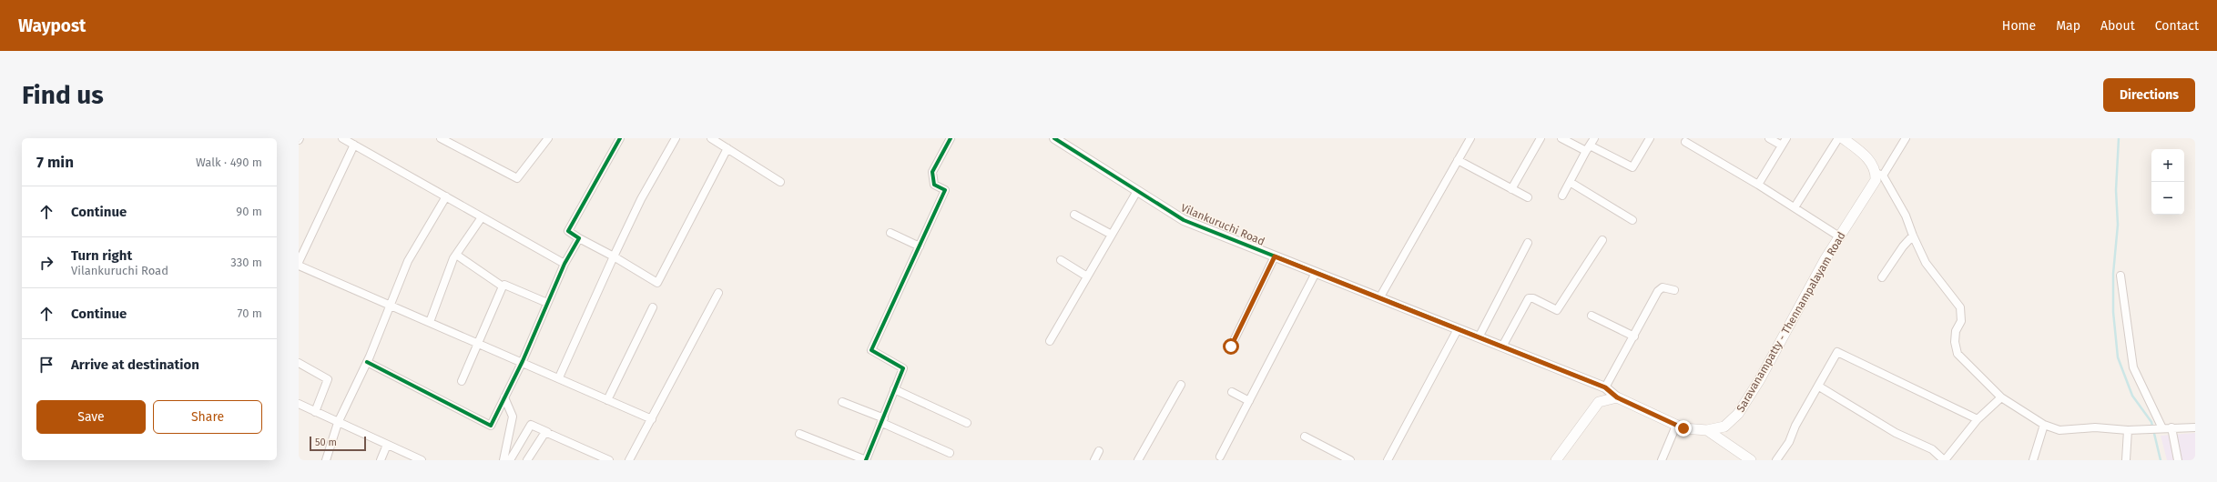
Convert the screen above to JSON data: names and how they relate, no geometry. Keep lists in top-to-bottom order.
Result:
{
  "streets": {
    "main road": ["Saravanampatty - Thennampalayam Road"],
    "street": ["Vilankuruchi Road"]
  },
  "crossings": [
    ["Vilankuruchi Road", "Saravanampatty - Thennampalayam Road"]
  ],
  "scale_bar": "50 m",
  "page": {
    "header": "Waypost",
    "nav": [
      "Home",
      "Map",
      "About",
      "Contact"
    ],
    "buttons": [
      "Directions",
      ["Save", "Share"]
    ],
    "title": "Find us",
    "heading": ["7 min", "Walk · 490 m"],
    "map_buttons": ["+", "−"],
    "list": [
      ["Continue", "90 m"],
      ["Turn right", "Vilankuruchi Road", "330 m"],
      ["Continue", "70 m"],
      "Arrive at destination"
    ],
    "scale": "50 m"
  }
}
